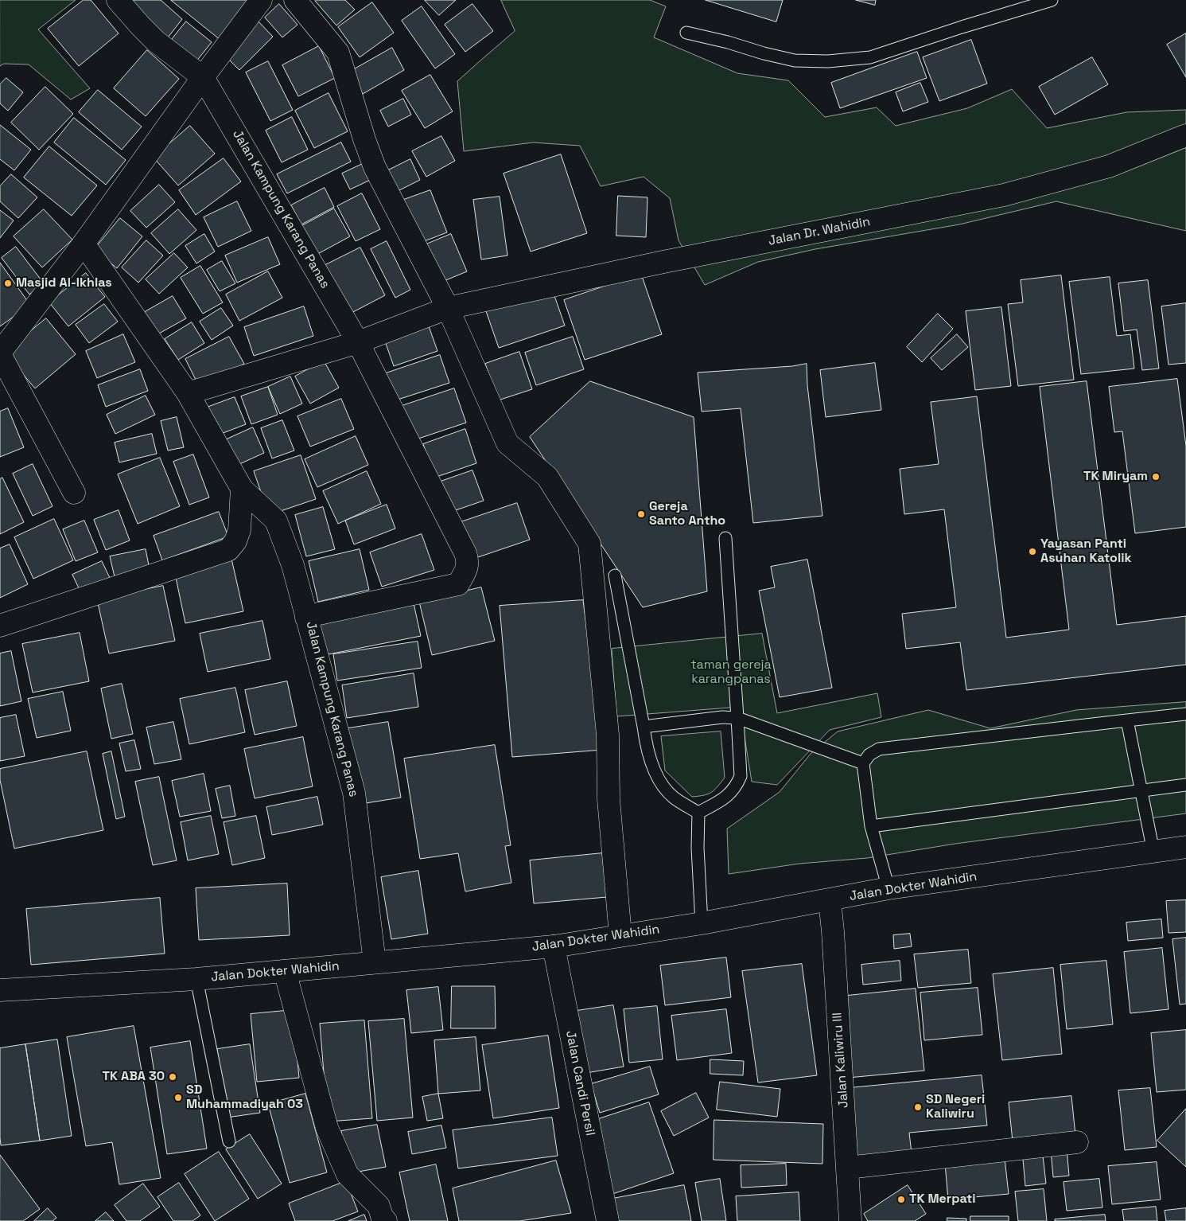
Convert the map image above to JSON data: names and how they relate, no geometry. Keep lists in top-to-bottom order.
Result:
{
  "streets": {
    "main road": [
      "Jalan Kampung Karang Panas",
      "Jalan Dr. Wahidin",
      "Jalan Dokter Wahidin",
      "Jalan Kaliwiru III",
      "Jalan Candi Persil"
    ]
  },
  "crossings": [
    ["Jalan Kampung Karang Panas", "Jalan Dokter Wahidin"],
    ["Jalan Dokter Wahidin", "Jalan Kaliwiru III"],
    ["Jalan Dokter Wahidin", "Jalan Candi Persil"]
  ],
  "parks": ["taman gereja karangpanas"],
  "places": [
    "Masjid Al-Ikhlas",
    "TK Miryam",
    "Gereja Santo Antho",
    "Yayasan Panti Asuhan Katolik",
    "TK ABA 30",
    "SD Muhammadiyah 03",
    "SD Negeri Kaliwiru",
    "TK Merpati"
  ]
}
